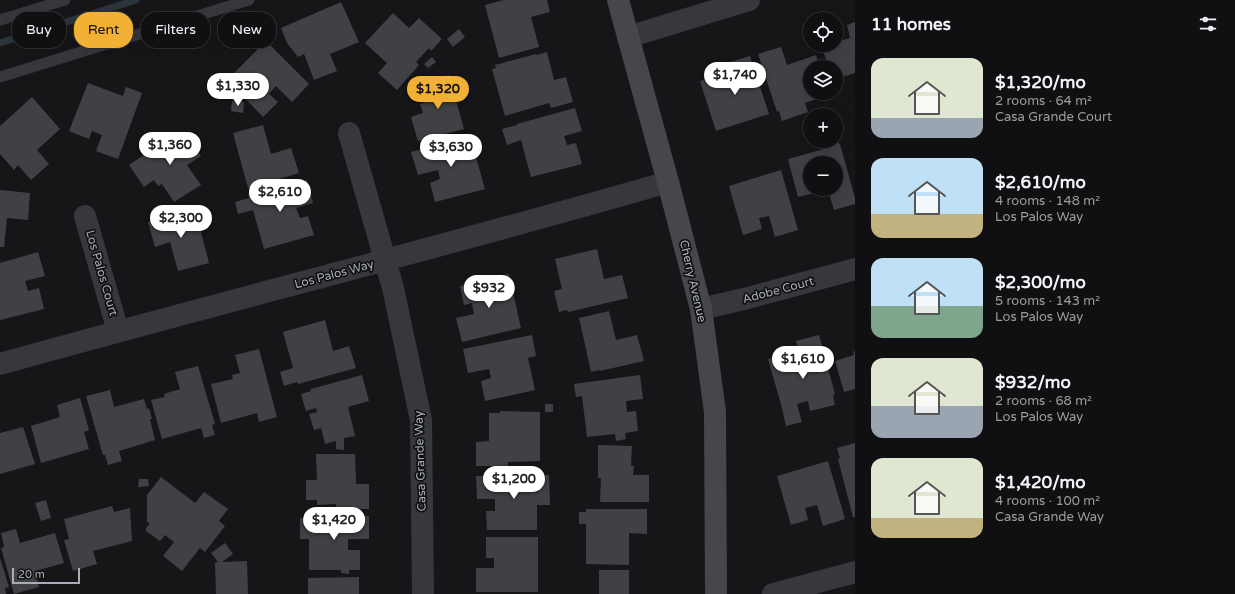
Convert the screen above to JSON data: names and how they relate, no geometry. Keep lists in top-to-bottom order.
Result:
{
  "streets": {
    "street": [
      "Los Palos Court",
      "Los Palos Way",
      "Cherry Avenue",
      "Adobe Court",
      "Casa Grande Way"
    ]
  },
  "crossings": [
    ["Los Palos Court", "Los Palos Way"],
    ["Los Palos Way", "Cherry Avenue"],
    ["Los Palos Way", "Casa Grande Way"],
    ["Cherry Avenue", "Adobe Court"]
  ],
  "scale_bar": "20 m",
  "page": {
    "heading": "11 homes",
    "map_buttons": ["+", "−"],
    "chip": [
      "Buy",
      "Rent",
      "Filters",
      "New"
    ],
    "list": [
      {
        "name": "$1,320/mo",
        "note": "2 rooms · 64 m² · Casa Grande Court"
      },
      {
        "name": "$2,610/mo",
        "note": "4 rooms · 148 m² · Los Palos Way"
      },
      {
        "name": "$2,300/mo",
        "note": "5 rooms · 143 m² · Los Palos Way"
      },
      {
        "name": "$932/mo",
        "note": "2 rooms · 68 m² · Los Palos Way"
      },
      {
        "name": "$1,420/mo",
        "note": "4 rooms · 100 m² · Casa Grande Way"
      }
    ],
    "price": [
      "$1,740",
      "$1,330",
      "$1,320",
      "$1,360",
      "$3,630",
      "$2,610",
      "$2,300",
      "$932",
      "$1,610",
      "$1,200",
      "$1,420"
    ],
    "scale": "20 m"
  }
}
